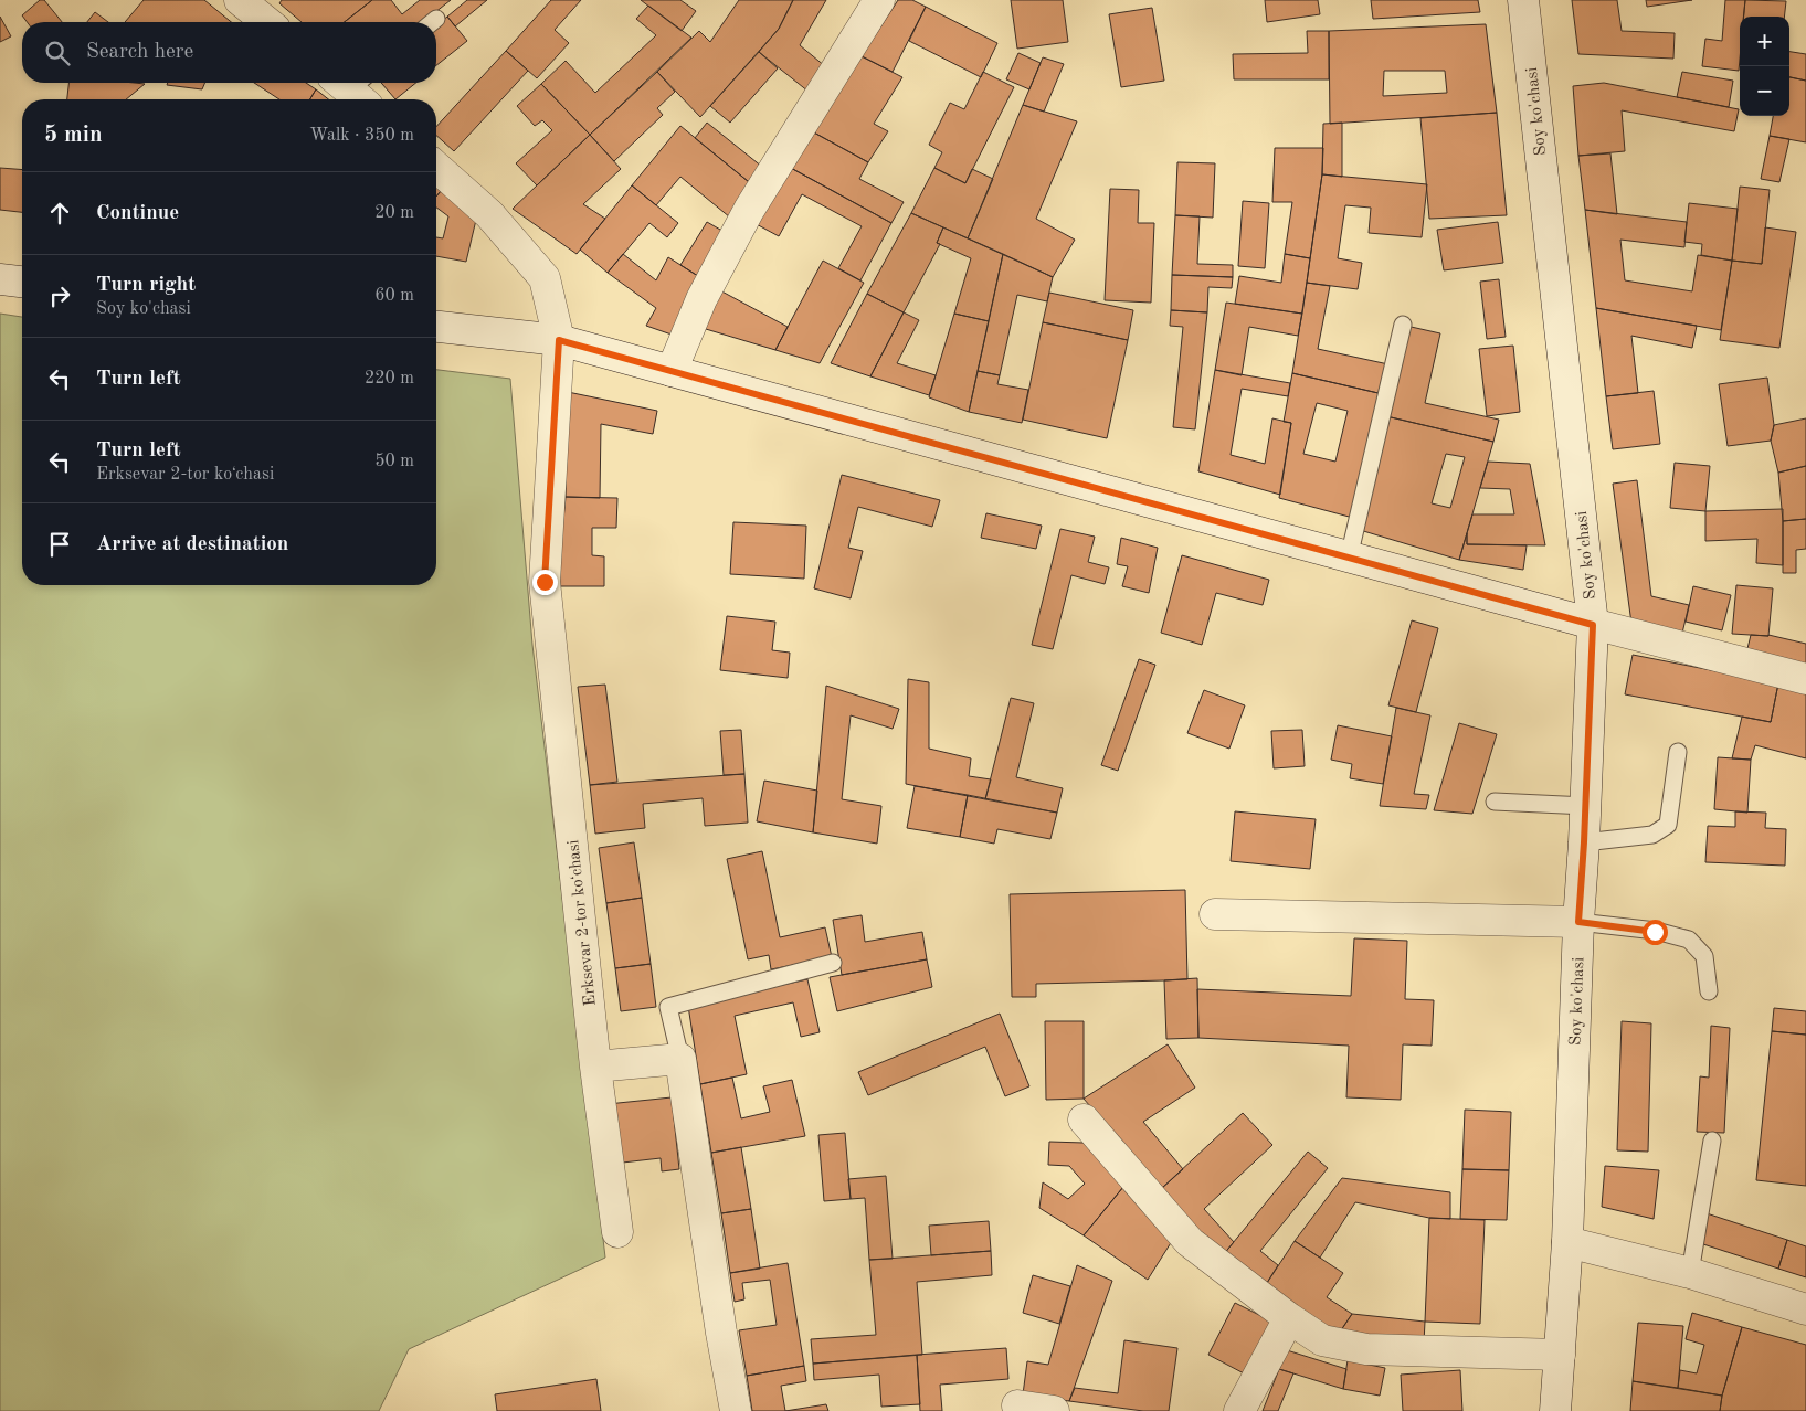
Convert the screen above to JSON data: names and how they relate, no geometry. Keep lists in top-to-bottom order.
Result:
{
  "streets": {
    "street": ["Soy ko'chasi", "Erksevar 2-tor koʻchasi"]
  },
  "page": {
    "map_buttons": ["+", "−"],
    "search": "Search here",
    "heading": ["5 min", "Walk · 350 m"],
    "list": [
      ["Continue", "20 m"],
      ["Turn right", "Soy ko'chasi", "60 m"],
      ["Turn left", "220 m"],
      ["Turn left", "Erksevar 2-tor koʻchasi", "50 m"],
      "Arrive at destination"
    ]
  }
}
